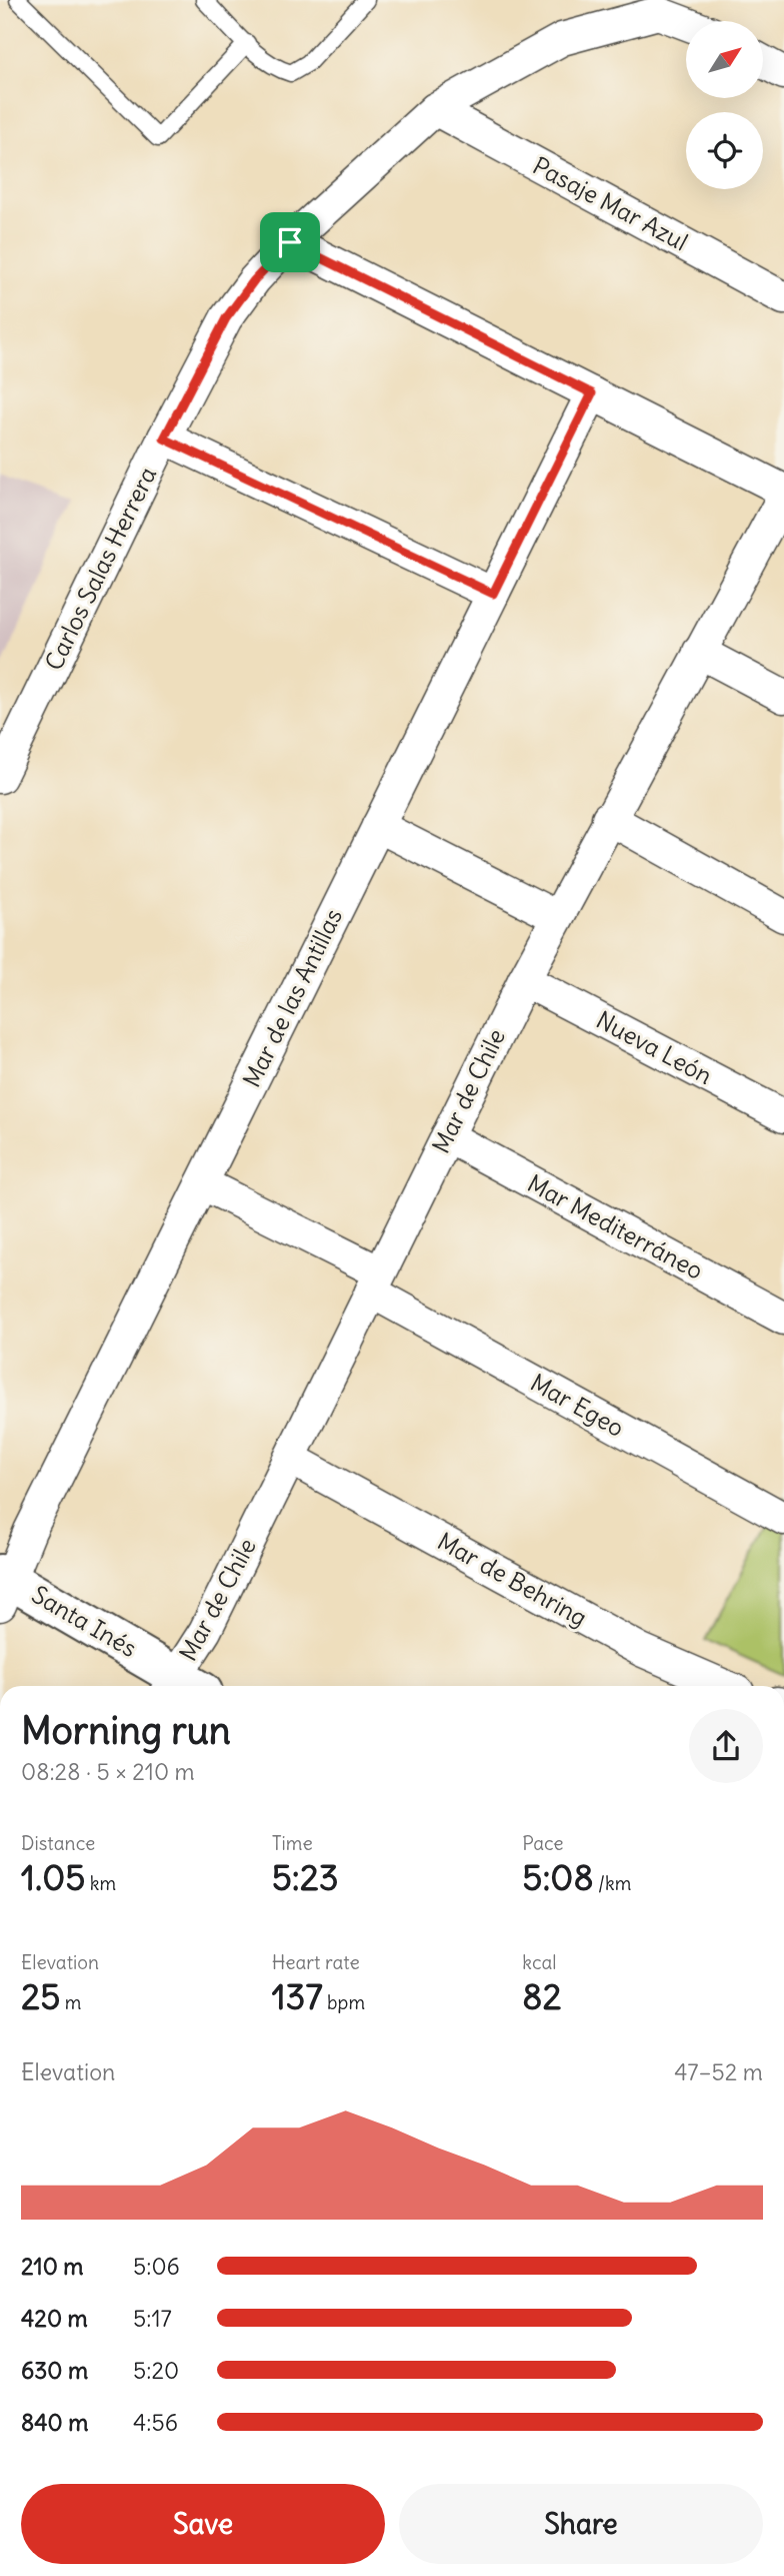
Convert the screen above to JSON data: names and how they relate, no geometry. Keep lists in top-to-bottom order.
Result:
{
  "streets": {
    "street": [
      "Pasaje Mar Azul",
      "Carlos Salas Herrera",
      "Mar de las Antillas",
      "Nueva León",
      "Mar de Chile",
      "Mar Mediterráneo",
      "Mar Egeo",
      "Mar de Behring",
      "Santa Inés"
    ]
  },
  "crossings": [
    ["Pasaje Mar Azul", "Carlos Salas Herrera"],
    ["Mar de las Antillas", "Mar Egeo"],
    ["Mar de las Antillas", "Santa Inés"],
    ["Nueva León", "Mar de Chile"],
    ["Mar de Chile", "Mar Mediterráneo"],
    ["Mar de Chile", "Mar Egeo"],
    ["Mar de Chile", "Mar de Behring"]
  ],
  "north": "top right",
  "page": {
    "heading": ["Morning run", "08:28 · 5 × 210 m"],
    "stats": [
      ["Distance", "1.05 km"],
      ["Time", "5:23"],
      ["Pace", "5:08 /km"],
      ["Elevation", "25 m"],
      ["Heart rate", "137 bpm"],
      ["kcal", "82"]
    ],
    "chart": ["Elevation", "47–52 m"],
    "list": [
      {
        "name": "210 m",
        "note": "5:06"
      },
      {
        "name": "420 m",
        "note": "5:17"
      },
      {
        "name": "630 m",
        "note": "5:20"
      },
      {
        "name": "840 m",
        "note": "4:56"
      }
    ],
    "buttons": ["Save", "Share"]
  }
}
